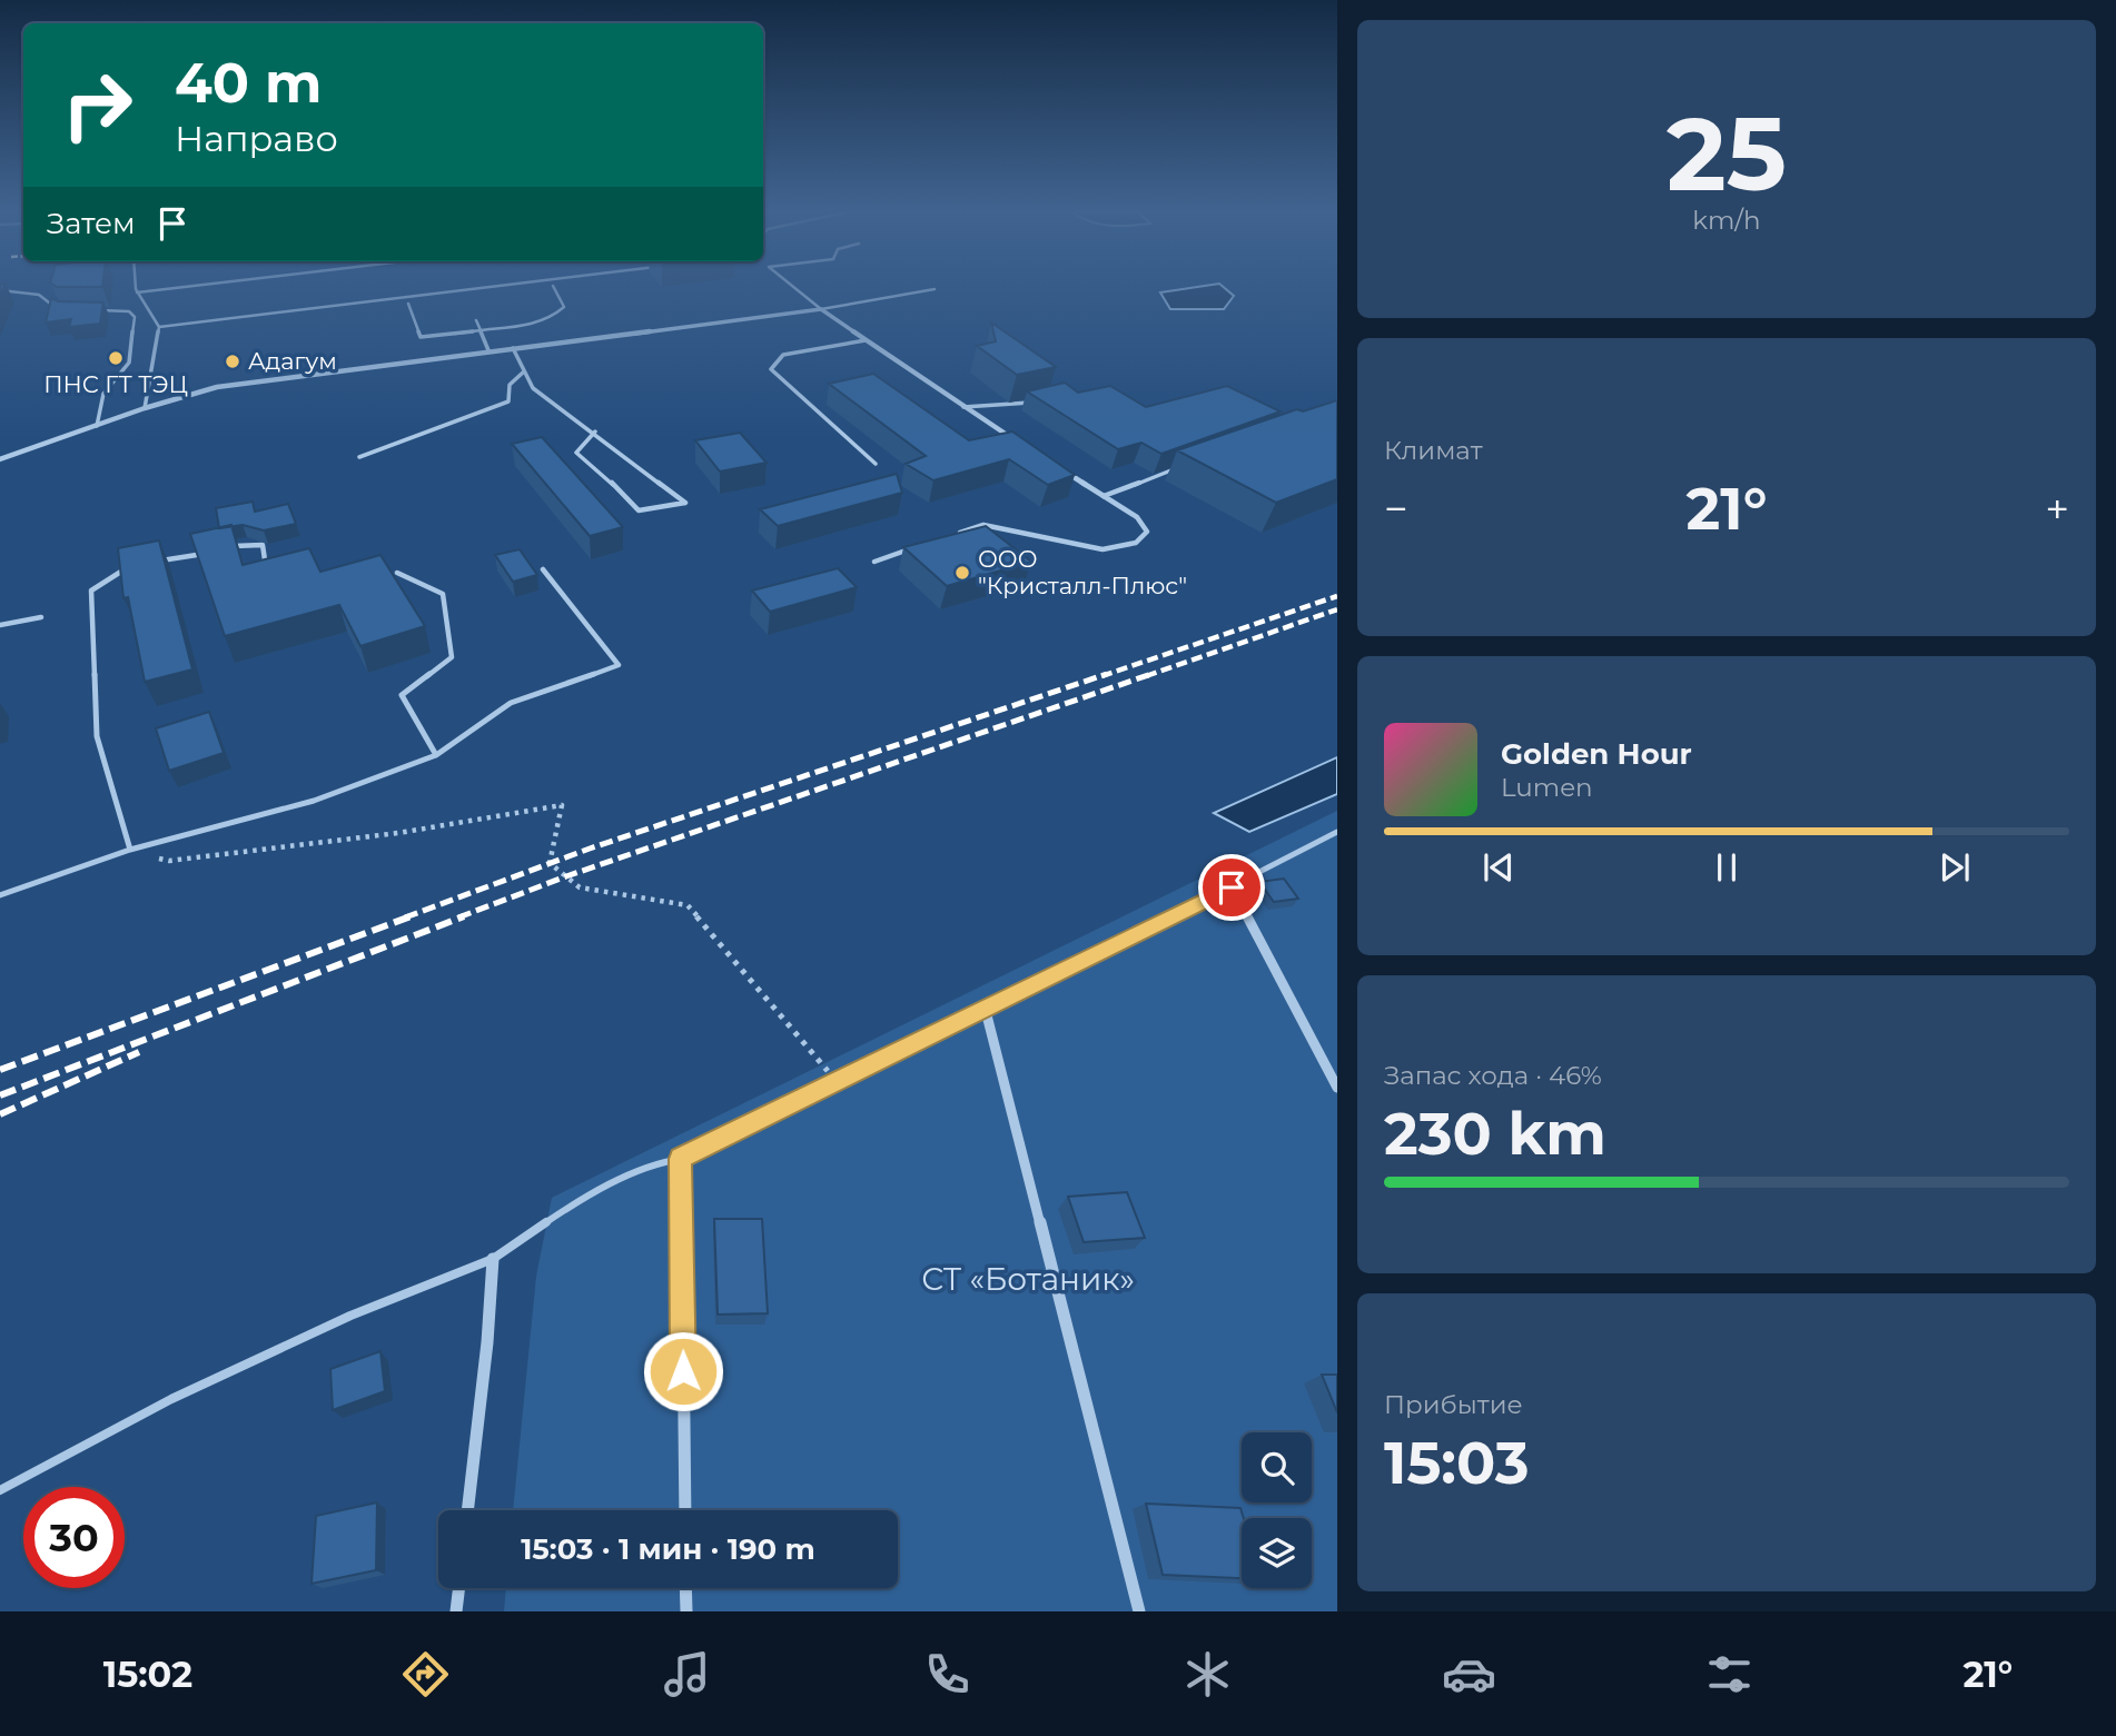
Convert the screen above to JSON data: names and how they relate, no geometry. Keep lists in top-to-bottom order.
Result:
{
  "parks": ["СТ «Ботаник»"],
  "places": ["ПНС ГТ ТЭЦ", "Адагум", "ООО \"Кристалл-Плюс\""],
  "page": {
    "tile": [
      ["25", "km/h"],
      "Климат",
      ["Запас хода · 46%", "230 km"],
      ["Прибытие", "15:03"]
    ],
    "turn": ["40 m", "Направо"],
    "then": "Затем",
    "heat": ["−", "21°", "+"],
    "song": ["Golden Hour", "Lumen"],
    "limit": "30",
    "trip": "15:03 · 1 мин · 190 m",
    "tabs": ["15:02", "21°"]
  }
}
